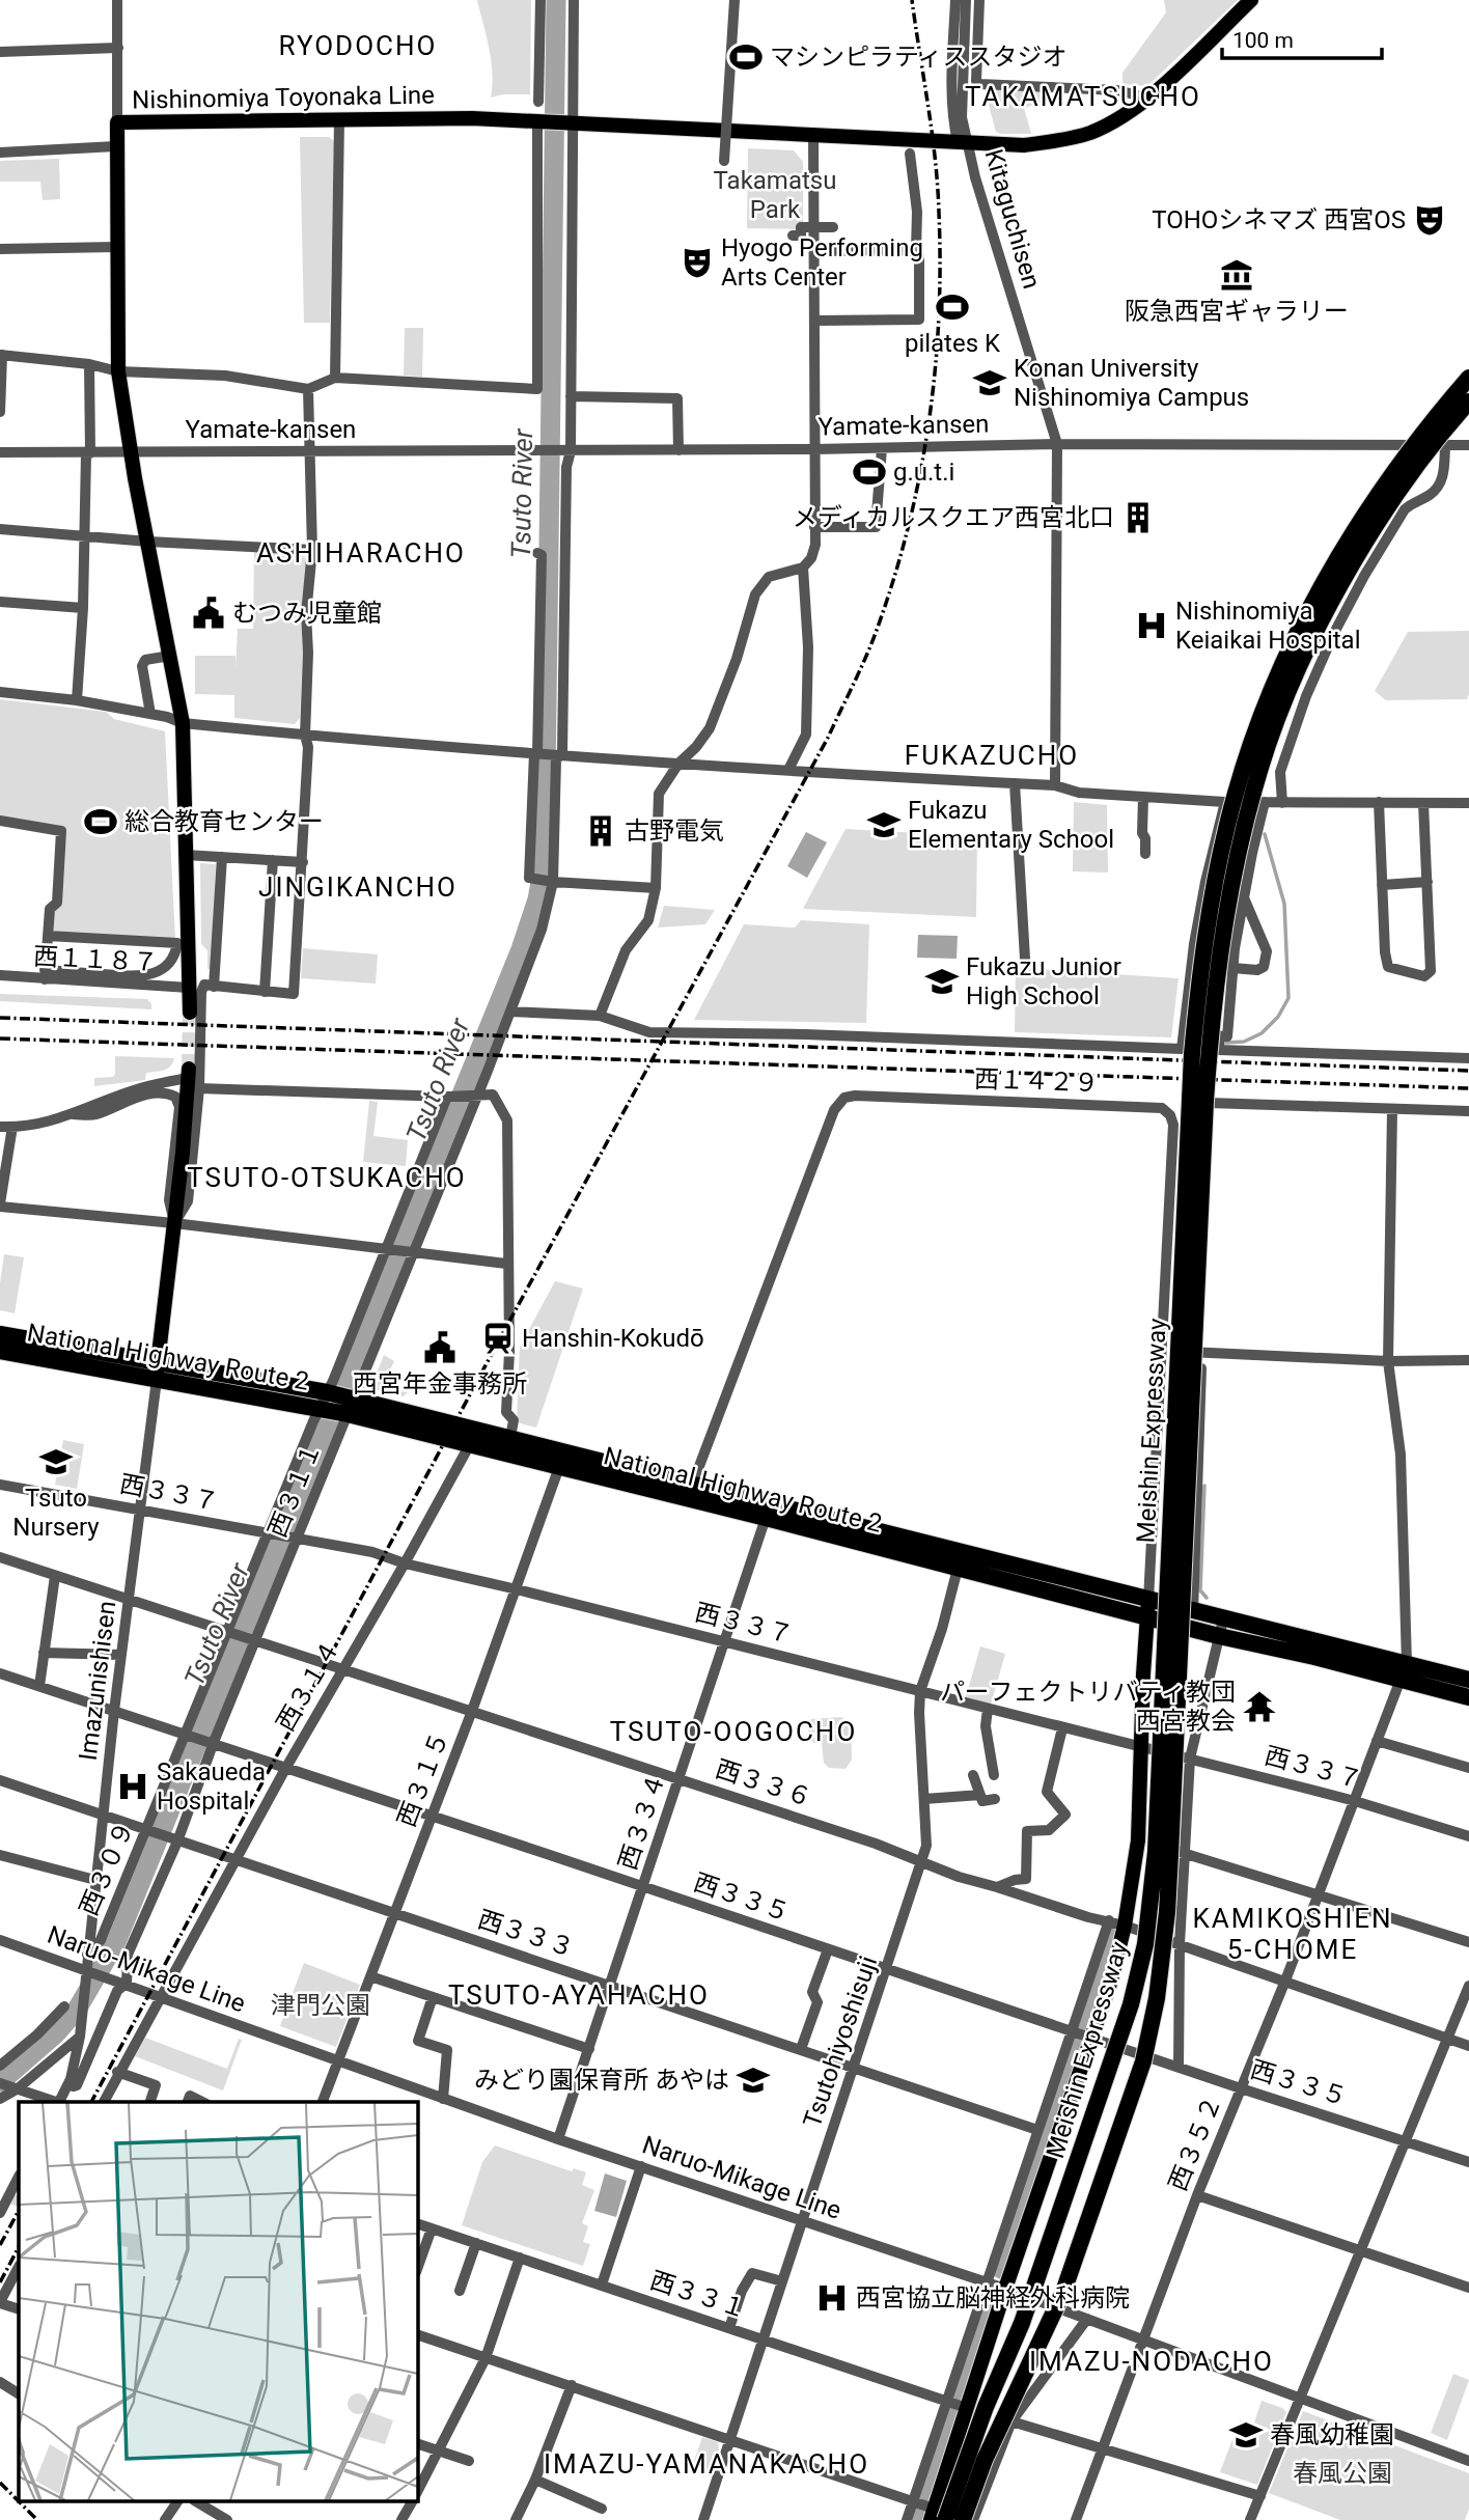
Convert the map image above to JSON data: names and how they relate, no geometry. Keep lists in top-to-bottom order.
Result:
{
  "streets": {
    "highway": ["National Highway Route 2", "Meishin Expressway"],
    "main road": ["Nishinomiya Toyonaka Line"],
    "street": [
      "Kitaguchisen",
      "Yamate-kansen",
      "西１１８７",
      "西１４２９",
      "西３１１",
      "西３３７",
      "Imazunishisen",
      "西３１４",
      "西３１５",
      "西３３６",
      "西３３４",
      "西３０９",
      "西３３５",
      "西３３３",
      "Naruo-Mikage Line",
      "Tsutohiyoshisuji",
      "西３５２",
      "西３３１"
    ]
  },
  "crossings": [
    ["Nishinomiya Toyonaka Line", "Kitaguchisen"],
    ["Nishinomiya Toyonaka Line", "Yamate-kansen"],
    ["Nishinomiya Toyonaka Line", "西１１８７"],
    ["Nishinomiya Toyonaka Line", "西３１１"],
    ["Kitaguchisen", "Yamate-kansen"],
    ["Yamate-kansen", "西３１１"],
    ["西１４２９", "National Highway Route 2"],
    ["National Highway Route 2", "西３１１"],
    ["National Highway Route 2", "Imazunishisen"],
    ["National Highway Route 2", "西３１４"],
    ["National Highway Route 2", "西３１５"],
    ["National Highway Route 2", "西３３４"],
    ["National Highway Route 2", "西３０９"],
    ["National Highway Route 2", "Tsutohiyoshisuji"],
    ["National Highway Route 2", "西３５２"],
    ["西３１１", "西３３７"],
    ["西３１１", "西３３６"],
    ["西３１１", "西３３５"],
    ["西３１１", "西３３３"],
    ["西３１１", "Naruo-Mikage Line"],
    ["西３３７", "Imazunishisen"],
    ["西３３７", "西３１４"],
    ["西３３７", "西３１５"],
    ["西３３７", "西３３４"],
    ["西３３７", "西３０９"],
    ["西３３７", "Tsutohiyoshisuji"],
    ["西３３７", "西３５２"],
    ["Imazunishisen", "西３３６"],
    ["Imazunishisen", "西３０９"],
    ["Imazunishisen", "西３３５"],
    ["Imazunishisen", "西３３３"],
    ["Imazunishisen", "Naruo-Mikage Line"],
    ["西３１４", "西３３６"],
    ["西３１４", "西３３５"],
    ["西３１４", "西３３３"],
    ["西３１４", "Naruo-Mikage Line"],
    ["西３１５", "西３３６"],
    ["西３１５", "西３３５"],
    ["西３１５", "西３３３"],
    ["西３１５", "Naruo-Mikage Line"],
    ["西３３６", "西３３４"],
    ["西３３６", "西３０９"],
    ["西３３６", "Tsutohiyoshisuji"],
    ["西３３６", "西３５２"],
    ["西３３４", "西３３５"],
    ["西３３４", "西３３３"],
    ["西３３４", "Naruo-Mikage Line"],
    ["西３０９", "西３３５"],
    ["西３０９", "西３３３"],
    ["西３３５", "Tsutohiyoshisuji"],
    ["西３３５", "西３５２"],
    ["西３３３", "Tsutohiyoshisuji"],
    ["Naruo-Mikage Line", "Tsutohiyoshisuji"],
    ["Naruo-Mikage Line", "西３５２"],
    ["Tsutohiyoshisuji", "西３３１"]
  ],
  "districts": [
    "RYODOCHO",
    "TAKAMATSUCHO",
    "ASHIHARACHO",
    "FUKAZUCHO",
    "JINGIKANCHO",
    "TSUTO-OTSUKACHO",
    "TSUTO-OOGOCHO",
    "KAMIKOSHIEN 5-CHOME",
    "TSUTO-AYAHACHO",
    "IMAZU-NODACHO",
    "IMAZU-YAMANAKACHO"
  ],
  "water": ["Tsuto River"],
  "parks": ["Takamatsu Park", "津門公園", "春風公園"],
  "places": {
    "sports": [
      "マシンピラティススタジオ",
      "pilates K",
      "g.u.t.i",
      "総合教育センター"
    ],
    "theatre": ["TOHOシネマズ 西宮OS", "Hyogo Performing Arts Center"],
    "museum": ["阪急西宮ギャラリー"],
    "school or university": [
      "Konan University Nishinomiya Campus",
      "Fukazu Elementary School",
      "Fukazu Junior High School",
      "Tsuto Nursery",
      "みどり園保育所 あやは",
      "春風幼稚園"
    ],
    "building": ["メディカルスクエア西宮北口", "古野電気"],
    "public building": ["むつみ児童館", "西宮年金事務所"],
    "hospital": ["Nishinomiya Keiaikai Hospital", "Sakaueda Hospital", "西宮協立脳神経外科病院"],
    "station": ["Hanshin-Kokudō"],
    "temple": ["パーフェクトリバティ教団 西宮教会"]
  },
  "scale_bar": "100 m"
}
